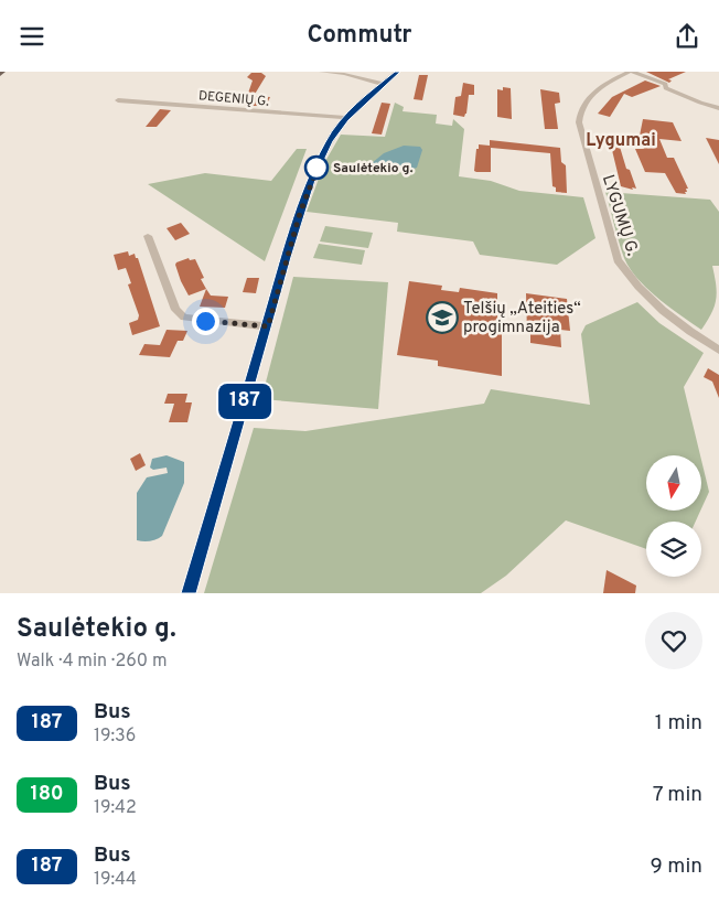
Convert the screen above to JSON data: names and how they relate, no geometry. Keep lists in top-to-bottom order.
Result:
{
  "streets": {
    "street": ["DEGENIŲ G.", "LYGUMŲ G."]
  },
  "districts": ["Lygumai"],
  "places": {
    "other": ["Saulėtekio g."],
    "school or university": ["Telšių „Ateities“ progimnazija"]
  },
  "lines": ["bus line 187"],
  "north": "bottom",
  "page": {
    "header": "Commutr",
    "on_map": "187",
    "heading": ["Saulėtekio g.", "Walk · 4 min · 260 m"],
    "list": [
      {
        "mark": "187",
        "name": "Bus",
        "note": "19:36",
        "value": "1 min"
      },
      {
        "mark": "180",
        "name": "Bus",
        "note": "19:42",
        "value": "7 min"
      },
      {
        "mark": "187",
        "name": "Bus",
        "note": "19:44",
        "value": "9 min"
      }
    ]
  }
}
